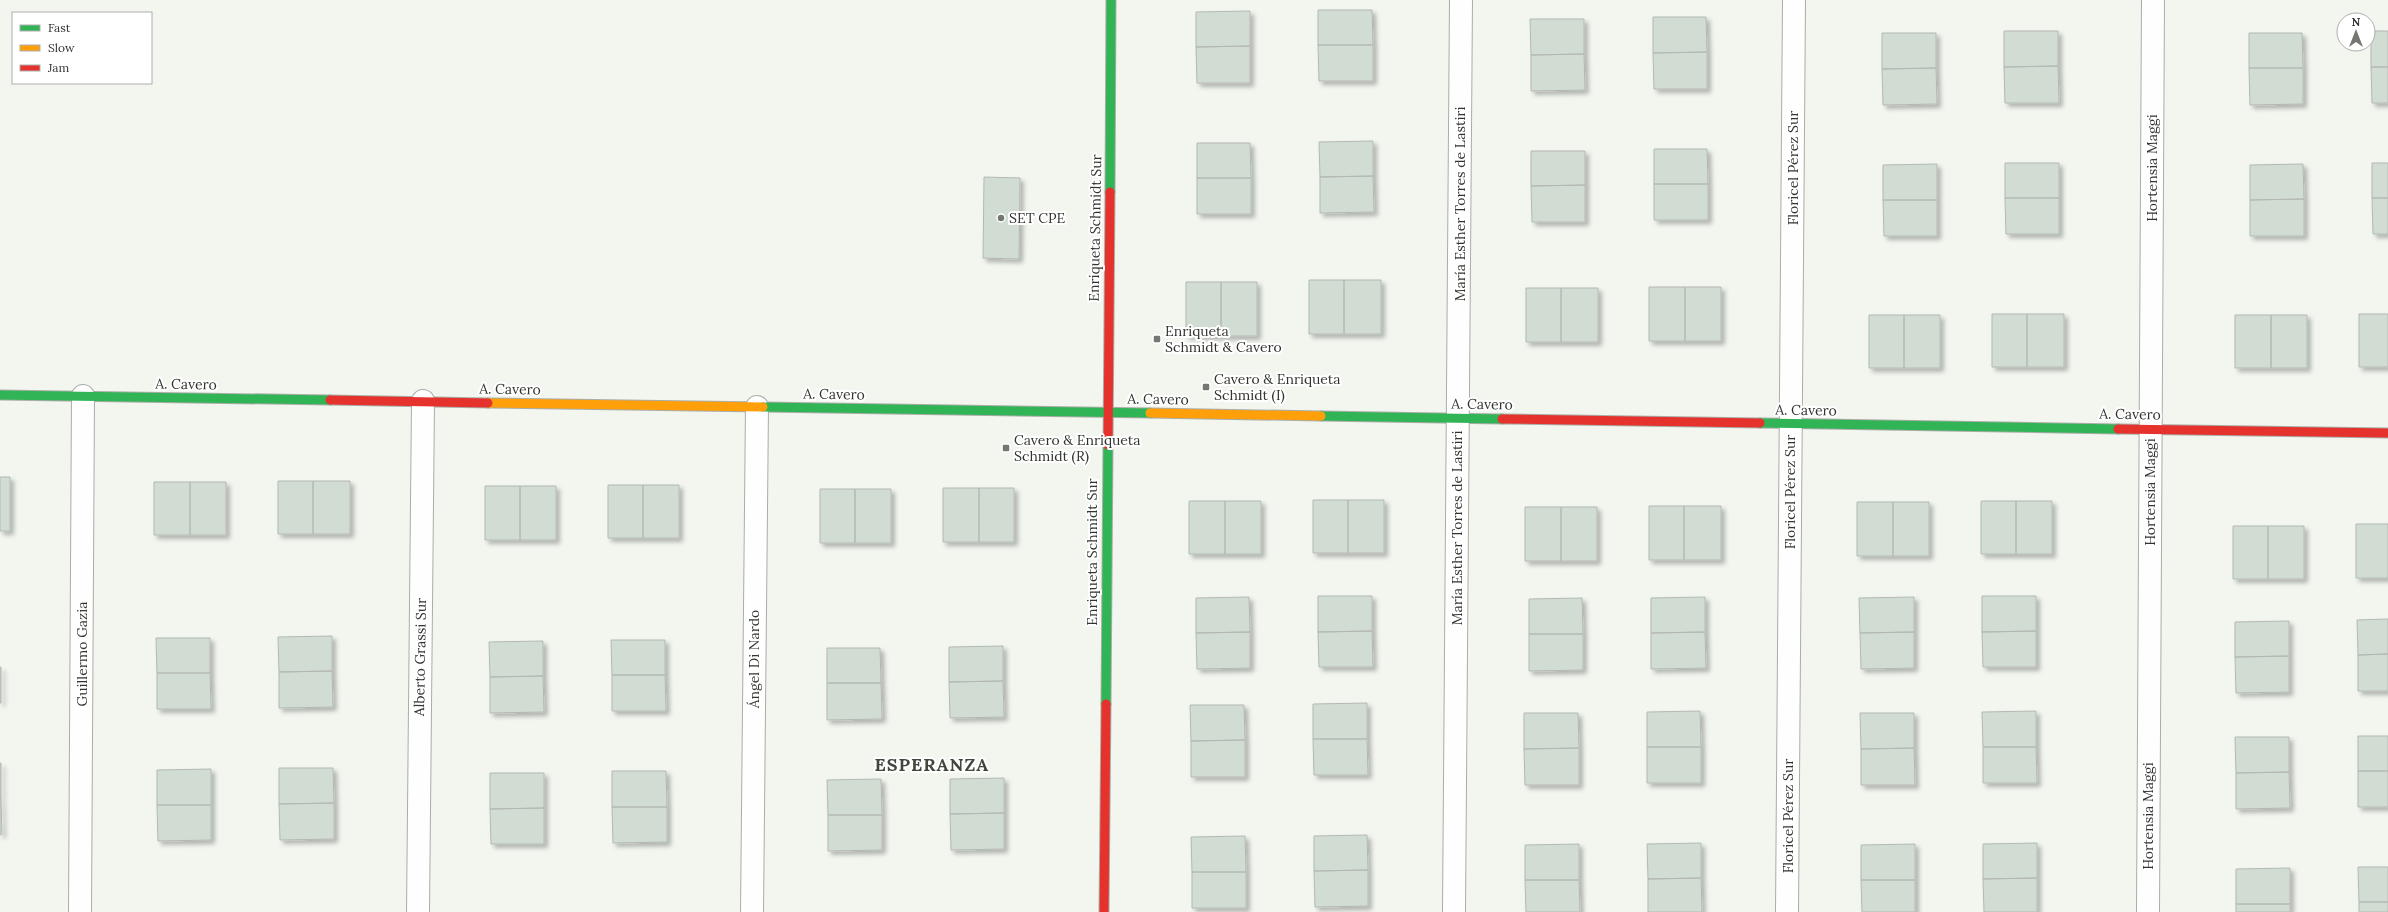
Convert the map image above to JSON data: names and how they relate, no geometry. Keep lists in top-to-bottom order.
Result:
{
  "streets": {
    "street": [
      "Floricel Pérez Sur",
      "Hortensia Maggi",
      "María Esther Torres de Lastiri",
      "Enriqueta Schmidt Sur",
      "A. Cavero",
      "Guillermo Gazia",
      "Alberto Grassi Sur",
      "Ángel Di Nardo"
    ]
  },
  "crossings": [
    ["Floricel Pérez Sur", "A. Cavero"],
    ["Hortensia Maggi", "A. Cavero"],
    ["María Esther Torres de Lastiri", "A. Cavero"],
    ["Enriqueta Schmidt Sur", "A. Cavero"],
    ["A. Cavero", "Guillermo Gazia"],
    ["A. Cavero", "Alberto Grassi Sur"],
    ["A. Cavero", "Ángel Di Nardo"]
  ],
  "districts": ["ESPERANZA"],
  "places": {
    "other": ["SET CPE"],
    "transit": ["Enriqueta Schmidt & Cavero", "Cavero & Enriqueta Schmidt (I)", "Cavero & Enriqueta Schmidt (R)"]
  },
  "legend": ["Fast", "Slow", "Jam"],
  "north": "top"
}
